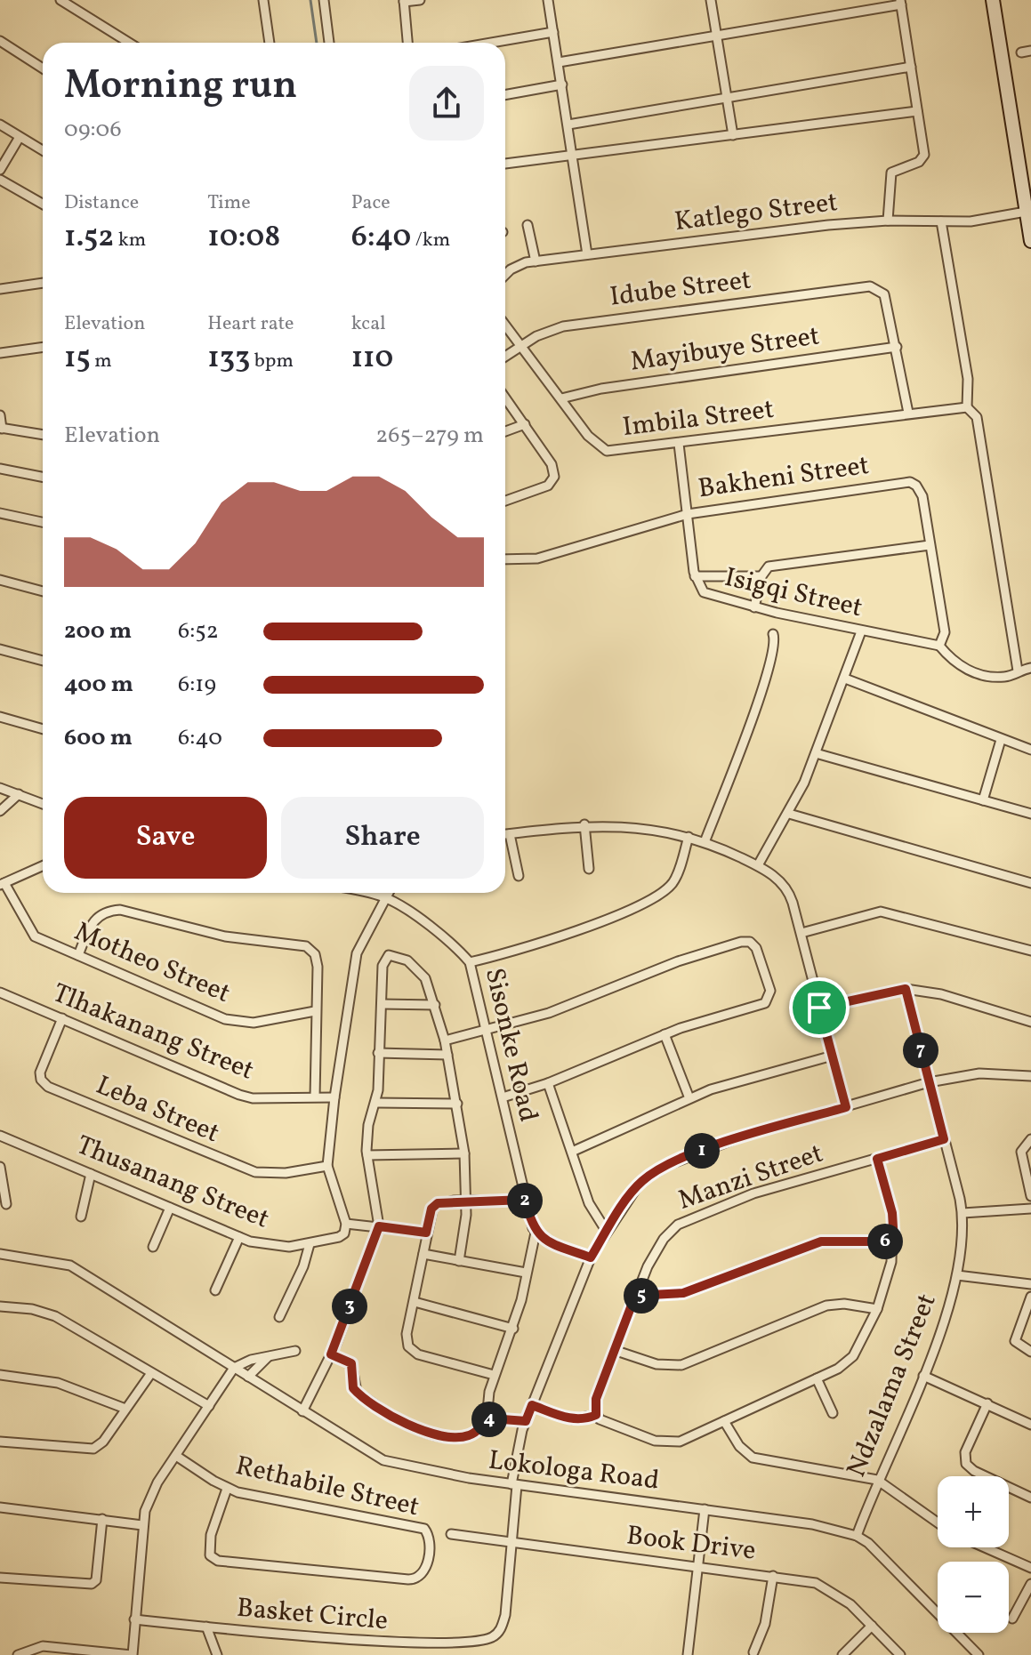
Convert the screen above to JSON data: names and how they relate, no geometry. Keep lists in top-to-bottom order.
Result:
{
  "streets": {
    "street": [
      "Katlego Street",
      "Idube Street",
      "Mayibuye Street",
      "Imbila Street",
      "Bakheni Street",
      "Isigqi Street",
      "Motheo Street",
      "Tlhakanang Street",
      "Sisonke Road",
      "Leba Street",
      "Manzi Street",
      "Thusanang Street",
      "Ndzalama Street",
      "Lokologa Road",
      "Rethabile Street",
      "Book Drive",
      "Basket Circle"
    ]
  },
  "crossings": [
    ["Idube Street", "Mayibuye Street"],
    ["Idube Street", "Imbila Street"],
    ["Mayibuye Street", "Imbila Street"],
    ["Imbila Street", "Isigqi Street"],
    ["Bakheni Street", "Isigqi Street"],
    ["Tlhakanang Street", "Leba Street"],
    ["Manzi Street", "Ndzalama Street"],
    ["Ndzalama Street", "Lokologa Road"],
    ["Ndzalama Street", "Basket Circle"],
    ["Lokologa Road", "Basket Circle"],
    ["Book Drive", "Basket Circle"]
  ],
  "page": {
    "heading": ["Morning run", "09:06"],
    "stats": [
      ["Distance", "1.52 km"],
      ["Time", "10:08"],
      ["Pace", "6:40 /km"],
      ["Elevation", "15 m"],
      ["Heart rate", "133 bpm"],
      ["kcal", "110"]
    ],
    "chart": ["Elevation", "265–279 m"],
    "list": [
      {
        "name": "200 m",
        "note": "6:52"
      },
      {
        "name": "400 m",
        "note": "6:19"
      },
      {
        "name": "600 m",
        "note": "6:40"
      }
    ],
    "buttons": ["Save", "Share"],
    "pins": [
      "7",
      "1",
      "2",
      "6",
      "5",
      "3",
      "4"
    ],
    "map_buttons": ["+", "−"]
  }
}
